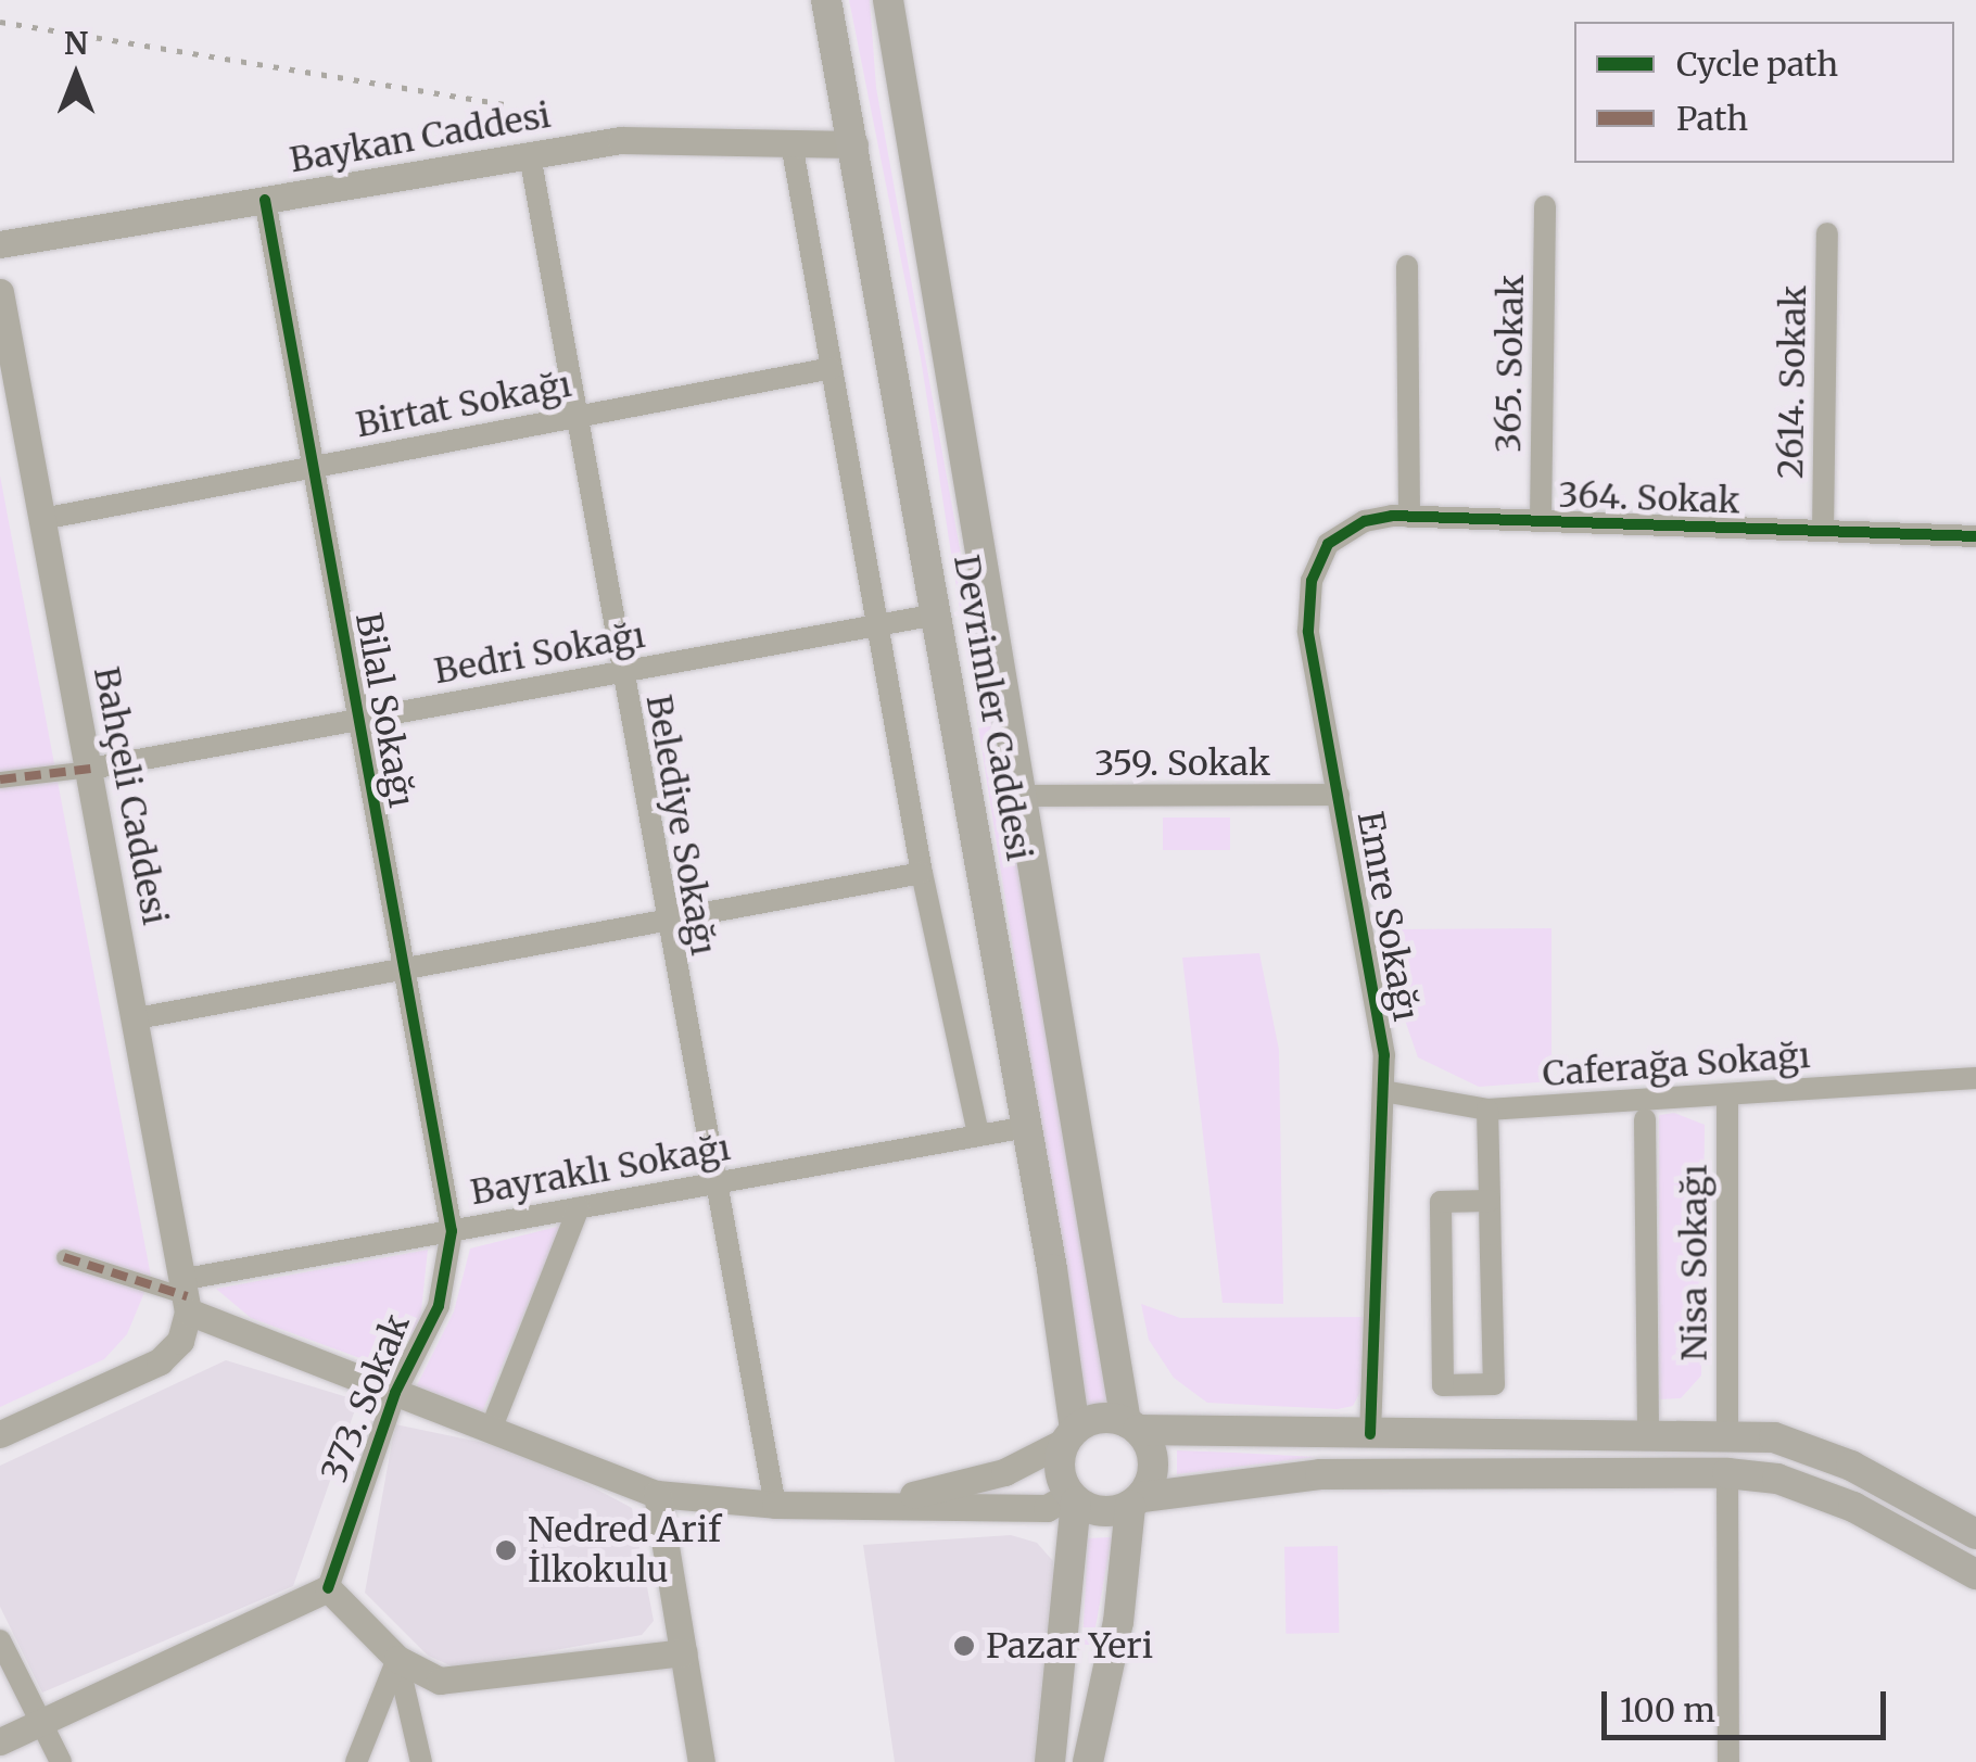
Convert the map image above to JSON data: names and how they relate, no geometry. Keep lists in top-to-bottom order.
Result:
{
  "streets": {
    "main road": ["Devrimler Caddesi"],
    "street": [
      "Baykan Caddesi",
      "365. Sokak",
      "2614. Sokak",
      "Birtat Sokağı",
      "364. Sokak",
      "Bedri Sokağı",
      "Bilal Sokağı",
      "359. Sokak",
      "Bahçeli Caddesi",
      "Belediye Sokağı",
      "Emre Sokağı",
      "Caferağa Sokağı",
      "Bayraklı Sokağı",
      "Nisa Sokağı",
      "373. Sokak"
    ]
  },
  "crossings": [
    ["Baykan Caddesi", "Devrimler Caddesi"],
    ["Baykan Caddesi", "Bilal Sokağı"],
    ["Baykan Caddesi", "Belediye Sokağı"],
    ["365. Sokak", "364. Sokak"],
    ["2614. Sokak", "364. Sokak"],
    ["Birtat Sokağı", "Bilal Sokağı"],
    ["Birtat Sokağı", "Bahçeli Caddesi"],
    ["Birtat Sokağı", "Belediye Sokağı"],
    ["364. Sokak", "Emre Sokağı"],
    ["Bedri Sokağı", "Devrimler Caddesi"],
    ["Bedri Sokağı", "Bilal Sokağı"],
    ["Bedri Sokağı", "Bahçeli Caddesi"],
    ["Bedri Sokağı", "Belediye Sokağı"],
    ["Devrimler Caddesi", "359. Sokak"],
    ["Devrimler Caddesi", "Bayraklı Sokağı"],
    ["Bilal Sokağı", "Bayraklı Sokağı"],
    ["Bilal Sokağı", "373. Sokak"],
    ["359. Sokak", "Emre Sokağı"],
    ["Bahçeli Caddesi", "Bayraklı Sokağı"],
    ["Belediye Sokağı", "Bayraklı Sokağı"],
    ["Emre Sokağı", "Caferağa Sokağı"],
    ["Caferağa Sokağı", "Nisa Sokağı"],
    ["Bayraklı Sokağı", "373. Sokak"]
  ],
  "places": ["Nedred Arif İlkokulu", "Pazar Yeri"],
  "legend": ["Cycle path", "Path"],
  "scale_bar": "100 m",
  "north": "top"
}
